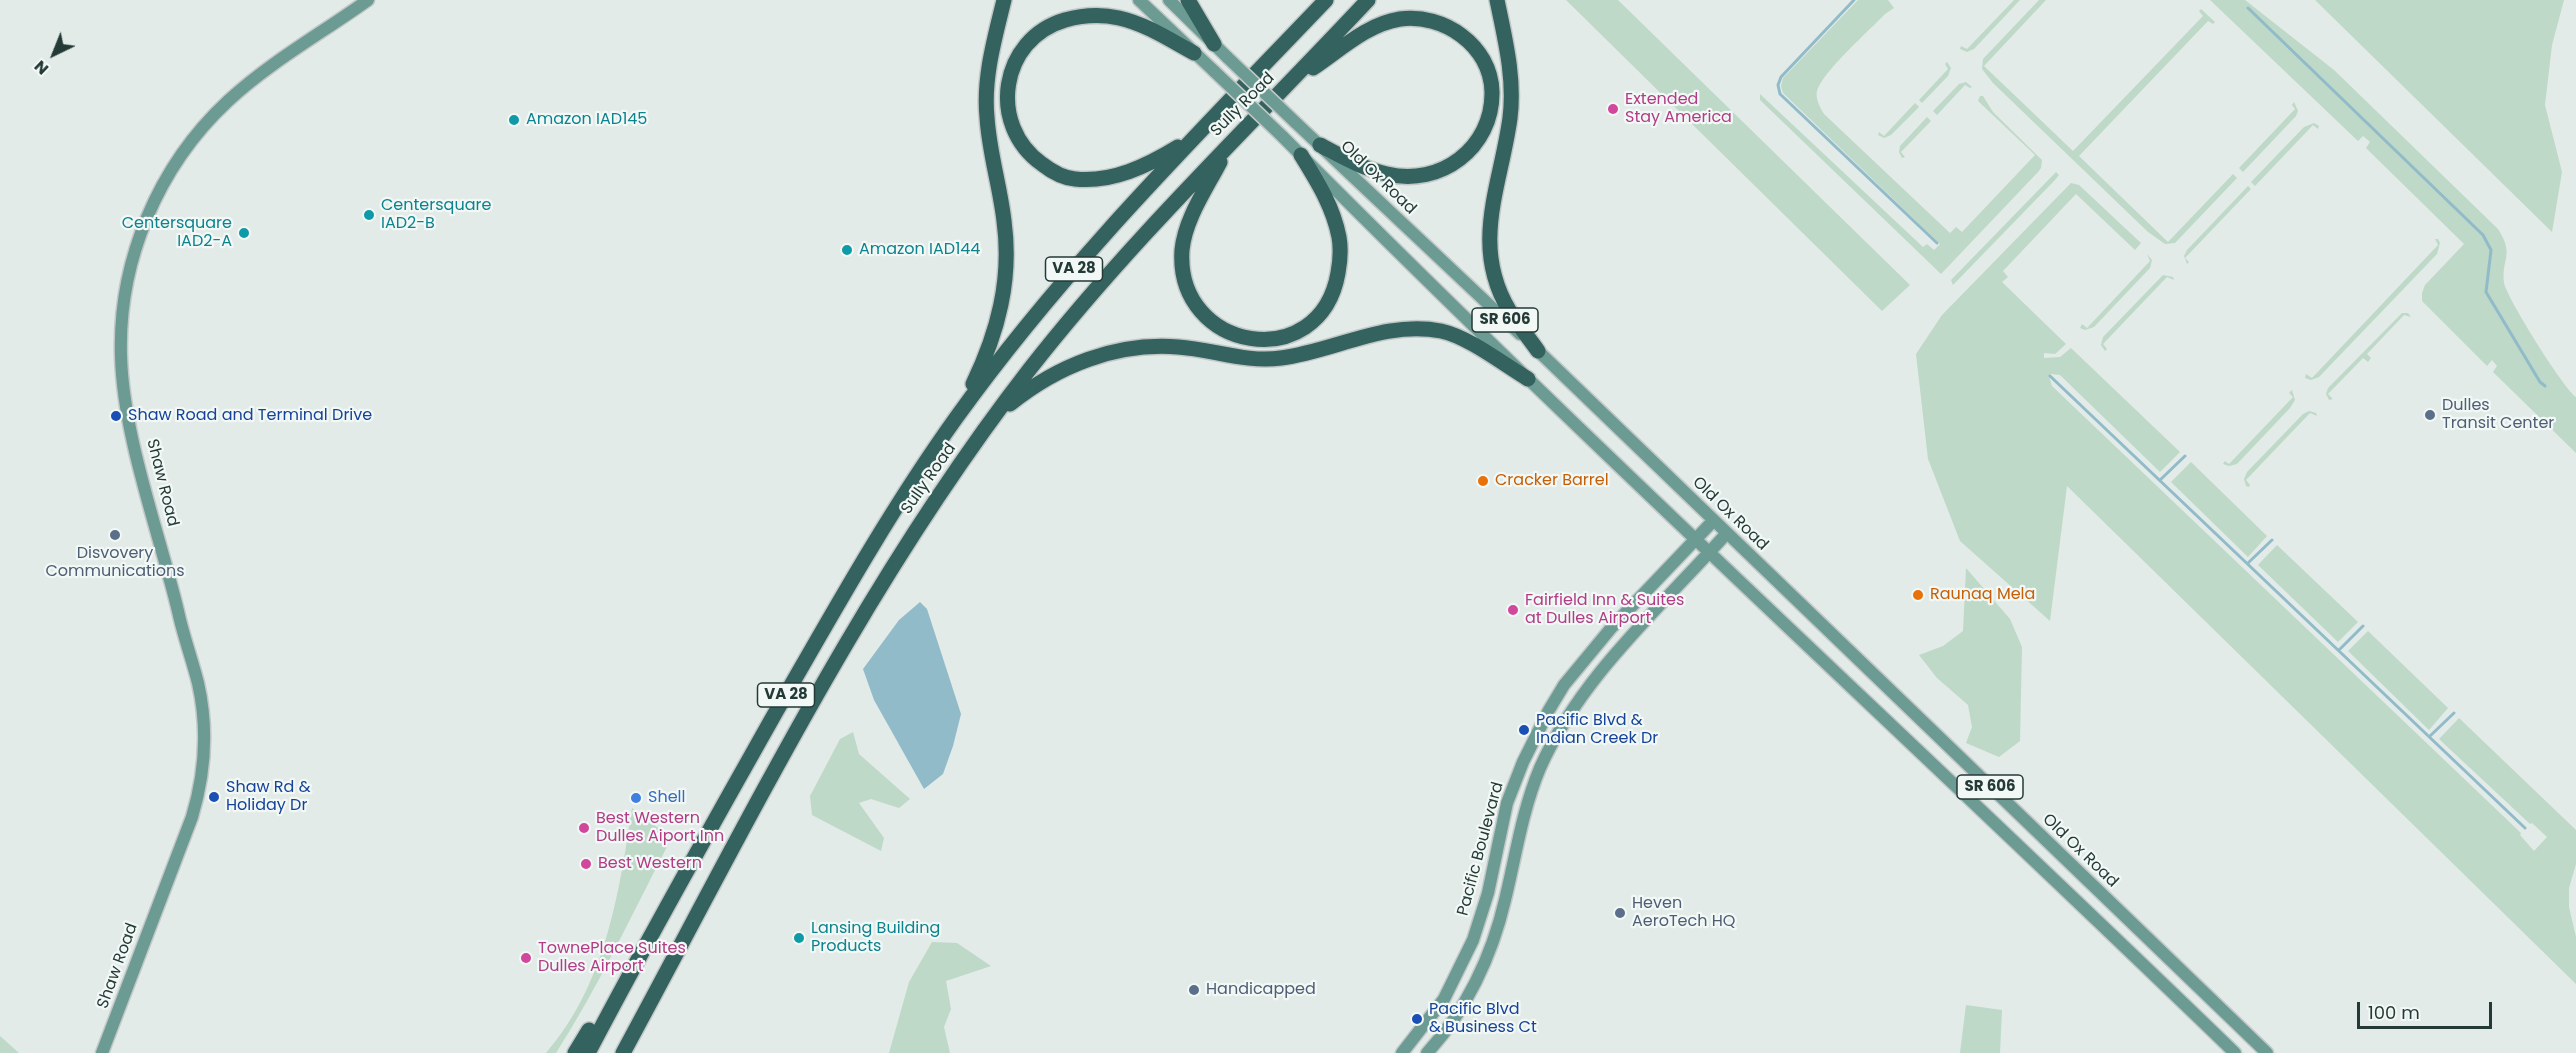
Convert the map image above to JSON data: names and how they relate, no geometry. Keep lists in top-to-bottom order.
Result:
{
  "streets": {
    "highway": ["Sully Road", "VA 28"],
    "main road": [
      "Old Ox Road",
      "SR 606",
      "Shaw Road",
      "Pacific Boulevard"
    ]
  },
  "crossings": [
    ["Old Ox Road", "Pacific Boulevard"],
    ["SR 606", "Pacific Boulevard"]
  ],
  "places": [
    "Extended Stay America",
    "Amazon IAD145",
    "Centersquare IAD2-B",
    "Centersquare IAD2-A",
    "Amazon IAD144",
    "Dulles Transit Center",
    "Shaw Road and Terminal Drive",
    "Cracker Barrel",
    "Disvovery Communications",
    "Raunaq Mela",
    "Fairfield Inn & Suites at Dulles Airport",
    "Pacific Blvd & Indian Creek Dr",
    "Shaw Rd & Holiday Dr",
    "Shell",
    "Best Western Dulles Aiport Inn",
    "Best Western",
    "Heven AeroTech HQ",
    "Lansing Building Products",
    "TownePlace Suites Dulles Airport",
    "Handicapped",
    "Pacific Blvd & Business Ct"
  ],
  "scale_bar": "100 m",
  "north": "bottom left"
}
